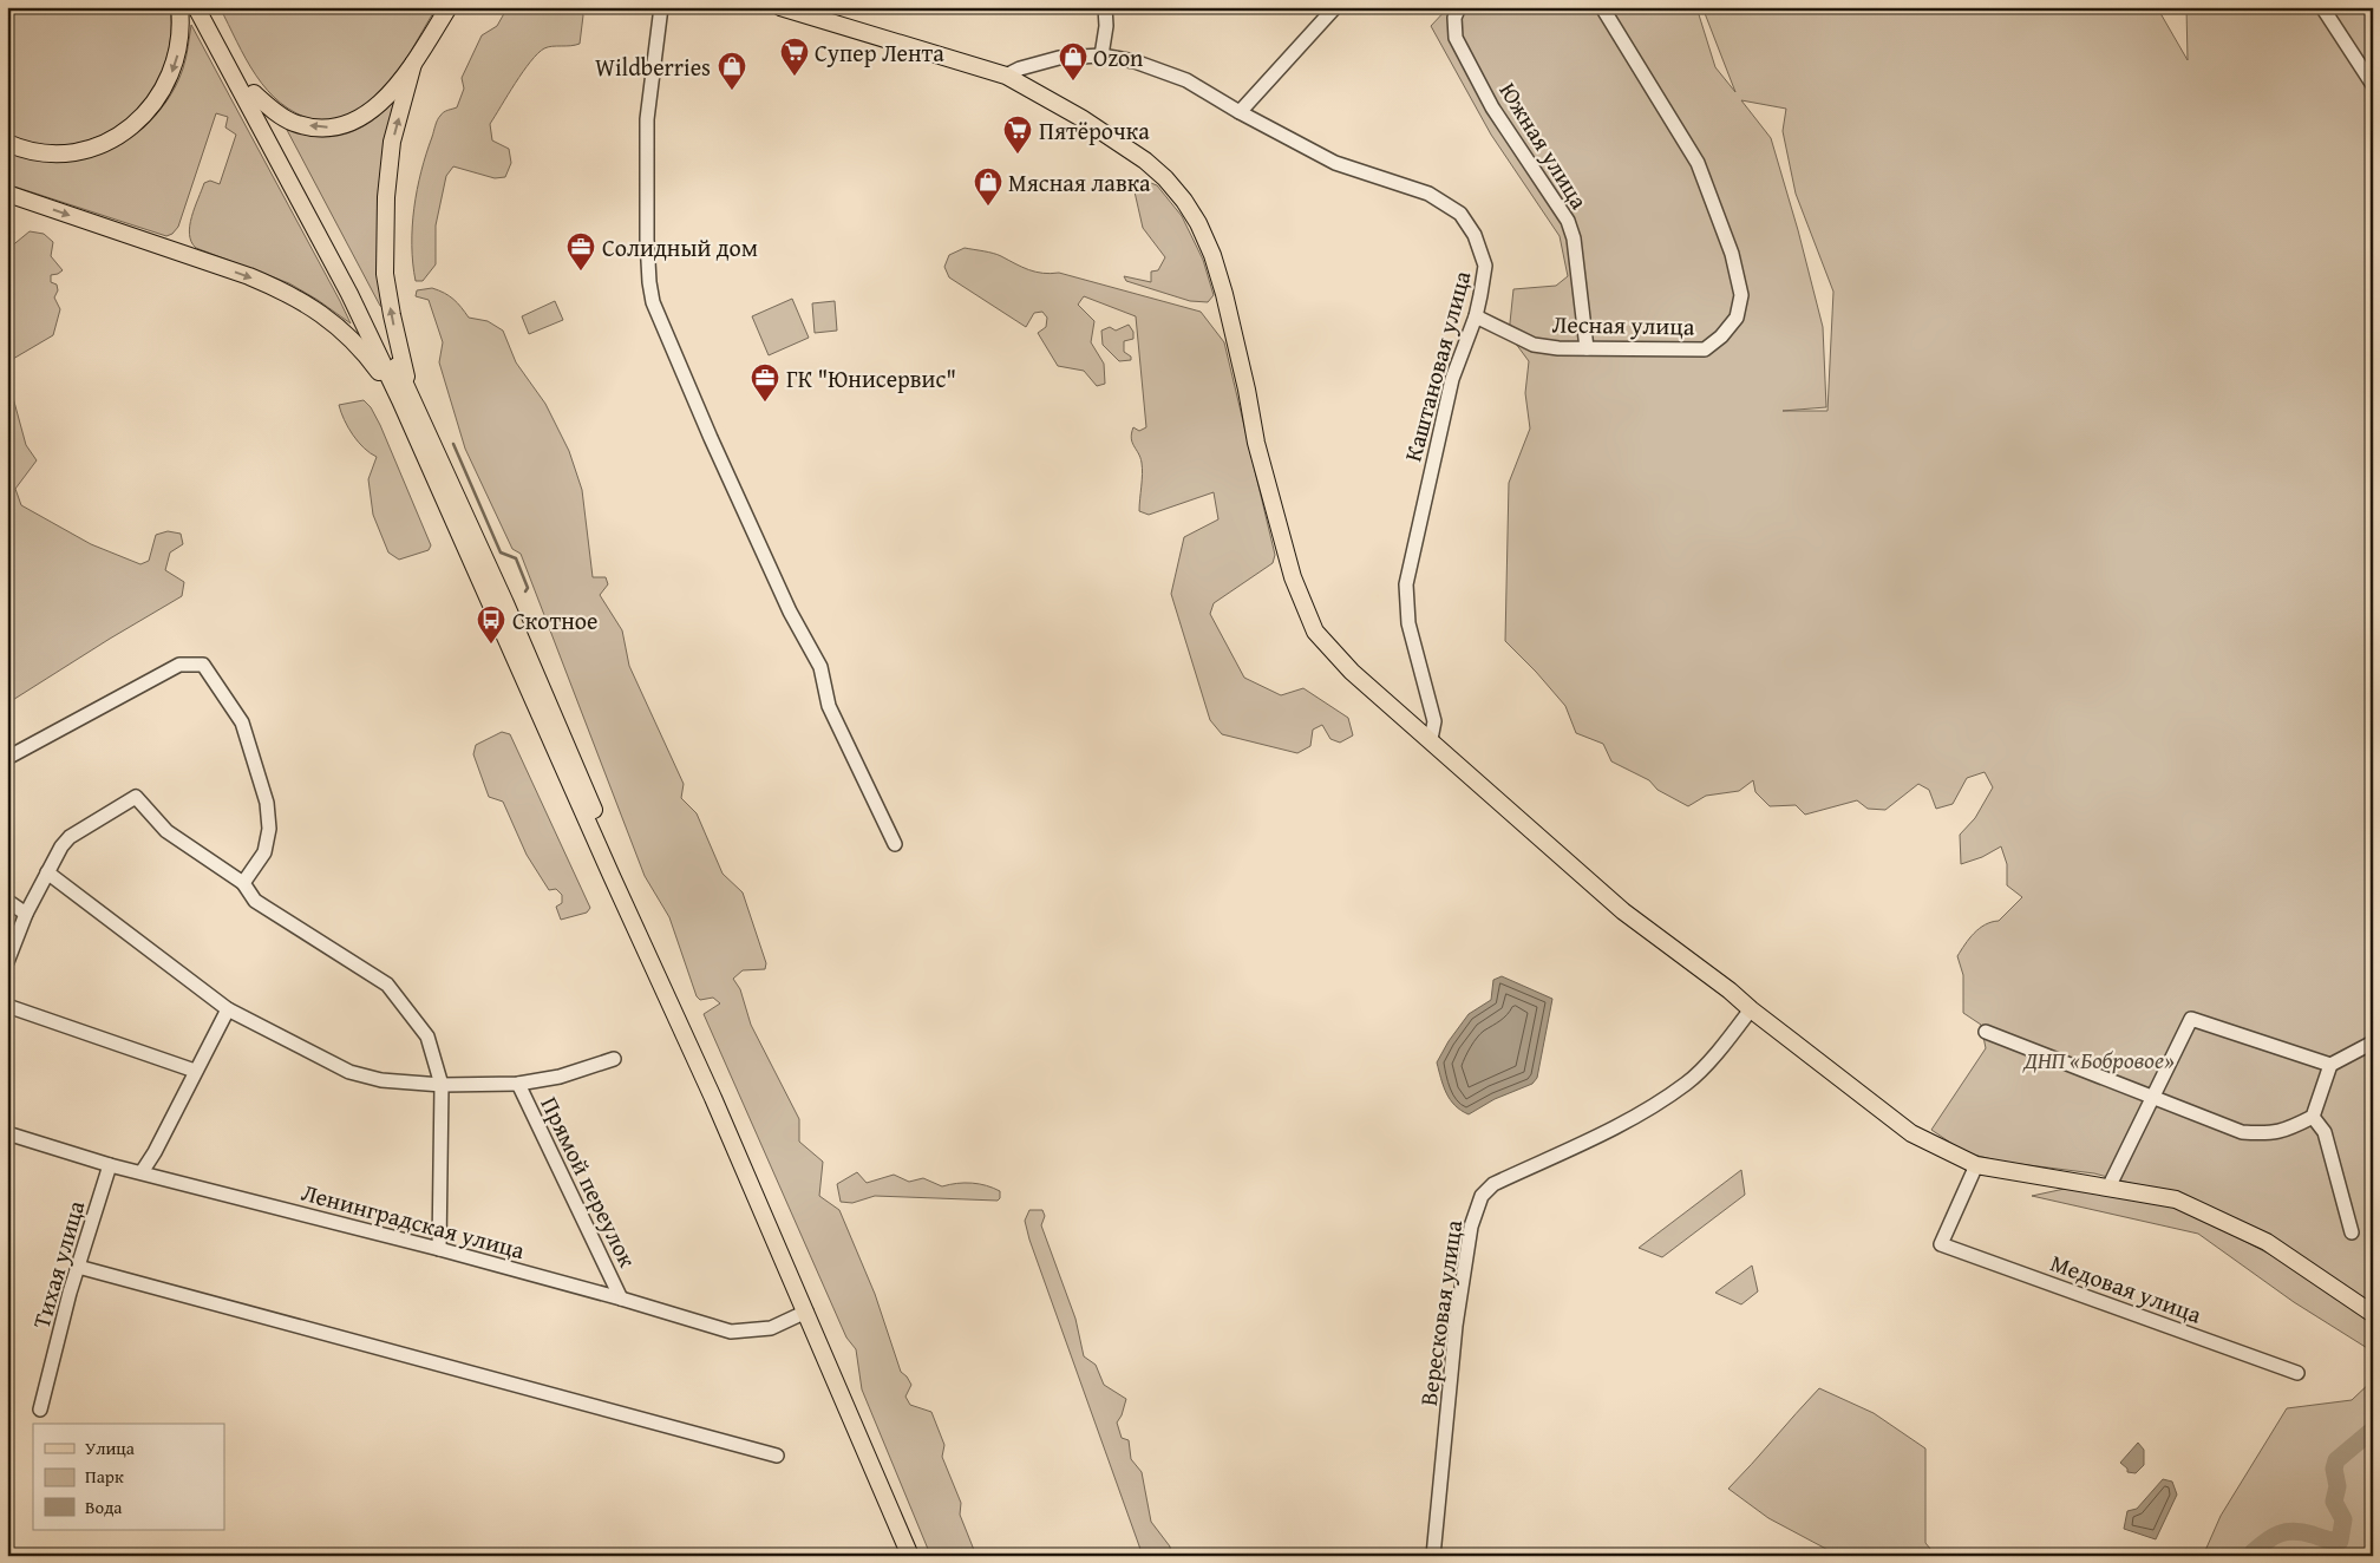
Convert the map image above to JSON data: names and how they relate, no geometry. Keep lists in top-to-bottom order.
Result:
{
  "streets": {
    "street": [
      "Южная улица",
      "Лесная улица",
      "Каштановая улица",
      "Прямой переулок",
      "Ленинградская улица",
      "Тихая улица",
      "Медовая улица",
      "Вересковая улица"
    ]
  },
  "crossings": [
    ["Южная улица", "Лесная улица"],
    ["Лесная улица", "Каштановая улица"],
    ["Прямой переулок", "Ленинградская улица"],
    ["Ленинградская улица", "Тихая улица"]
  ],
  "parks": ["ДНП «Бобровое»"],
  "places": {
    "supermarket": ["Супер Лента", "Пятёрочка"],
    "shop": ["Ozon", "Wildberries", "Мясная лавка"],
    "office": ["Солидный дом", "ГК \"Юнисервис\""],
    "bus stop": ["Скотное"]
  },
  "legend": ["Улица", "Парк", "Вода"]
}
